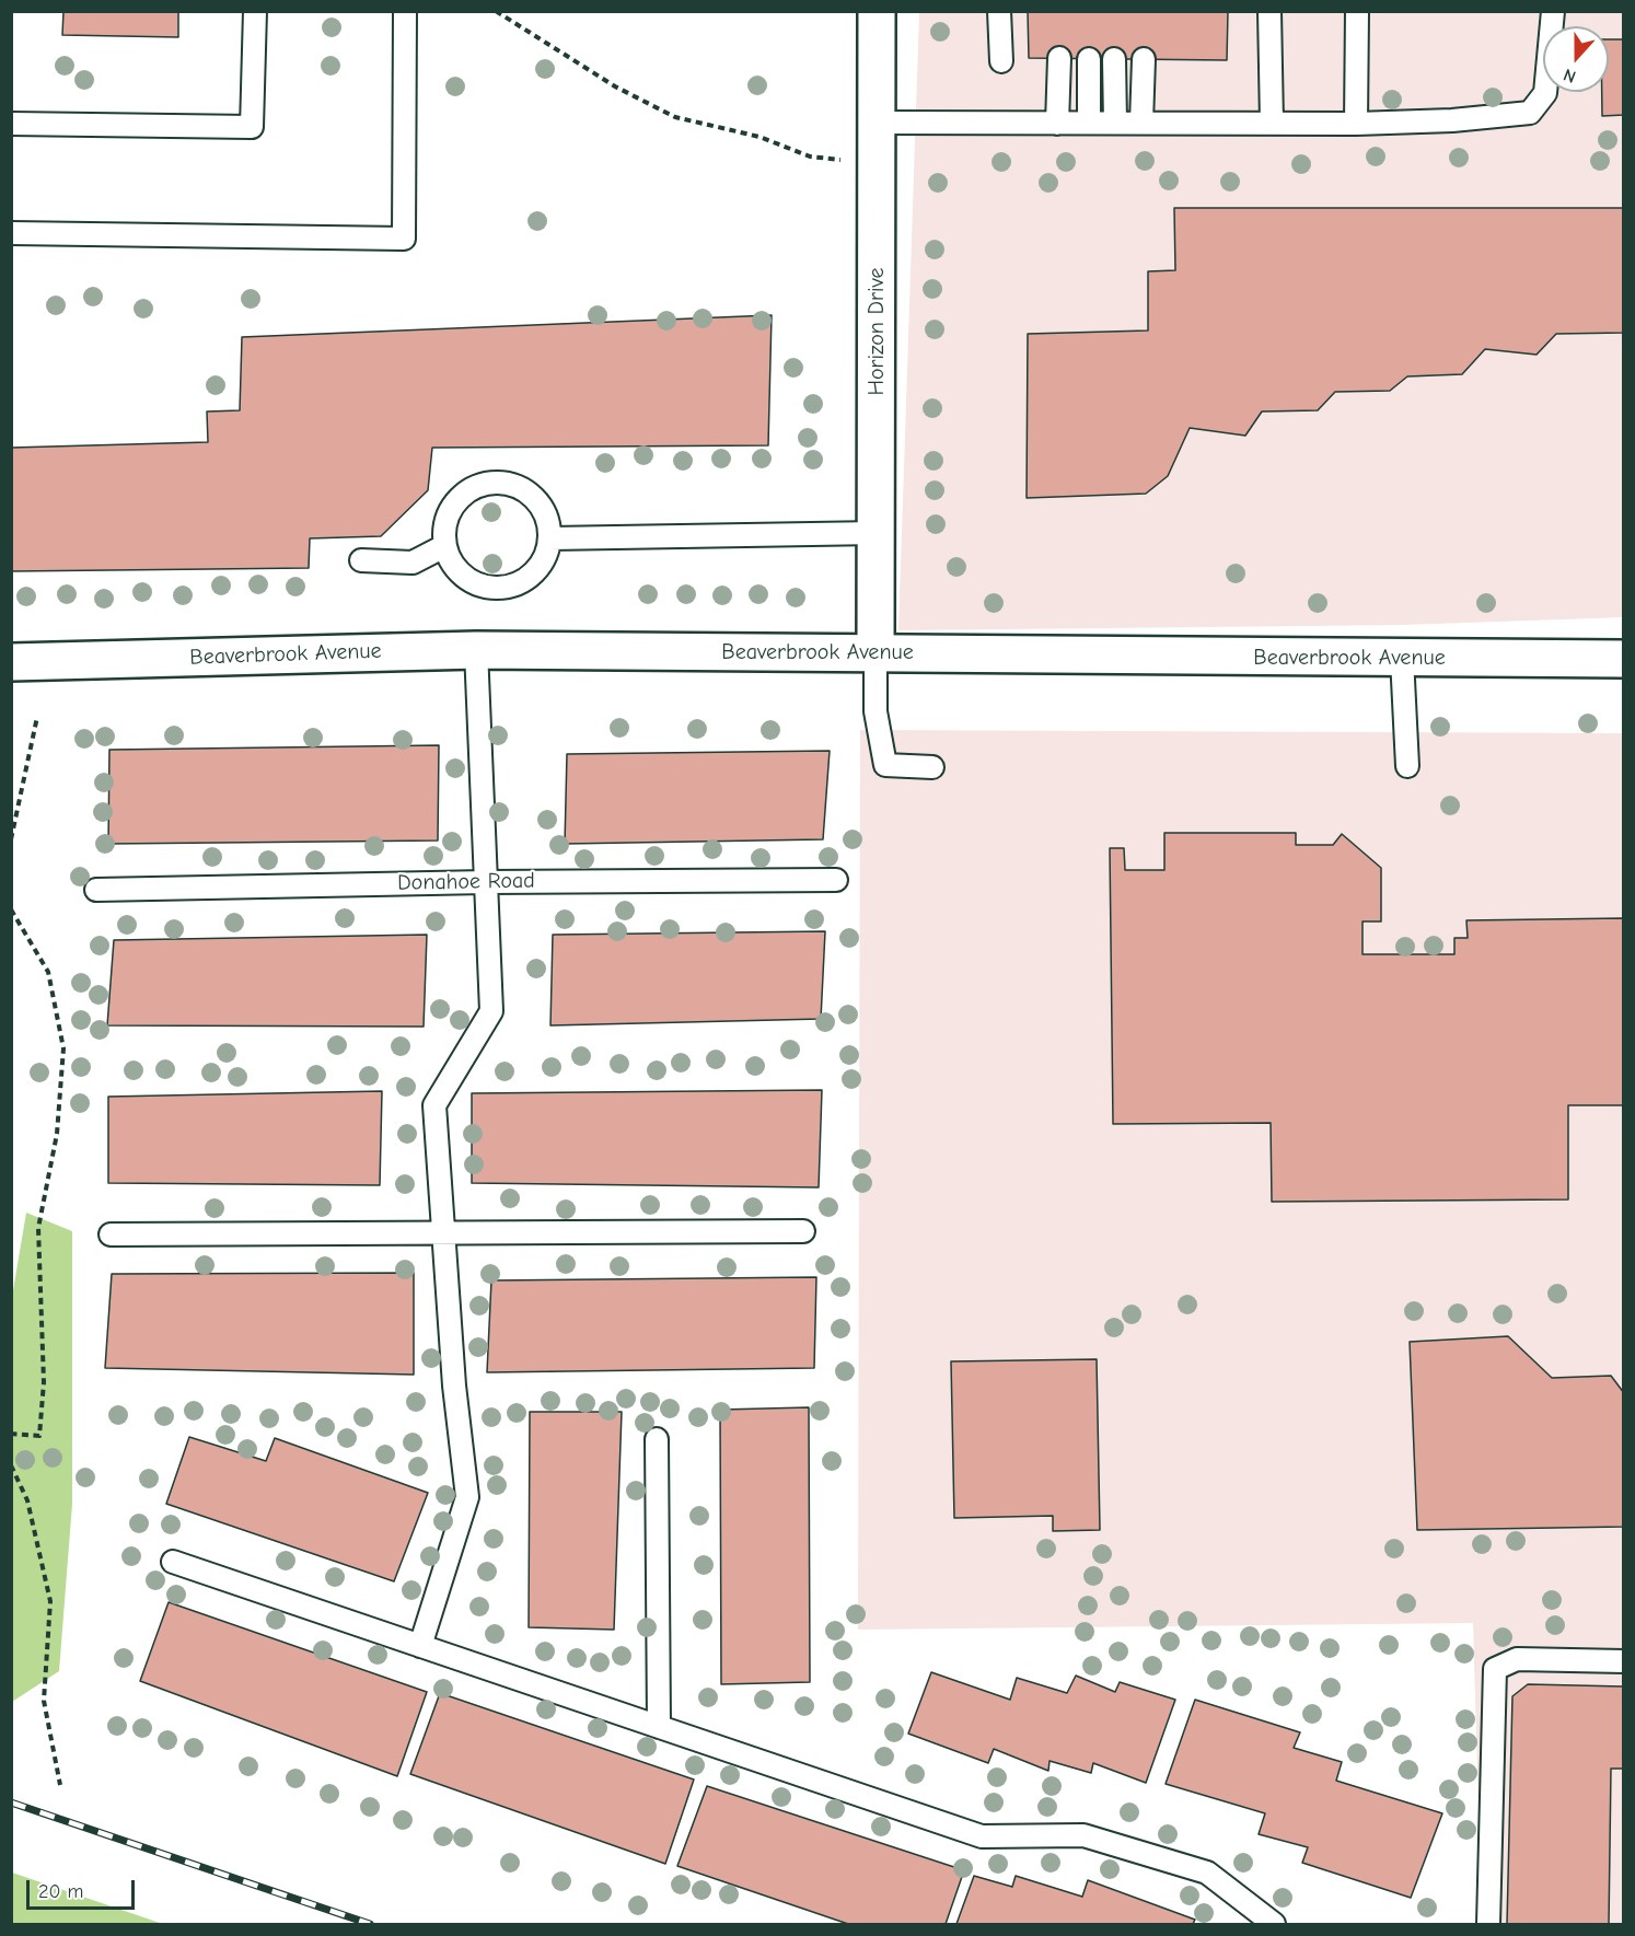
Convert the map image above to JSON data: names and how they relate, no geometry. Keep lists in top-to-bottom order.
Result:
{
  "streets": {
    "street": ["Horizon Drive", "Beaverbrook Avenue"],
    "lane": ["Donahoe Road"]
  },
  "crossings": [
    ["Horizon Drive", "Beaverbrook Avenue"]
  ],
  "scale_bar": "20 m",
  "north": "bottom"
}
